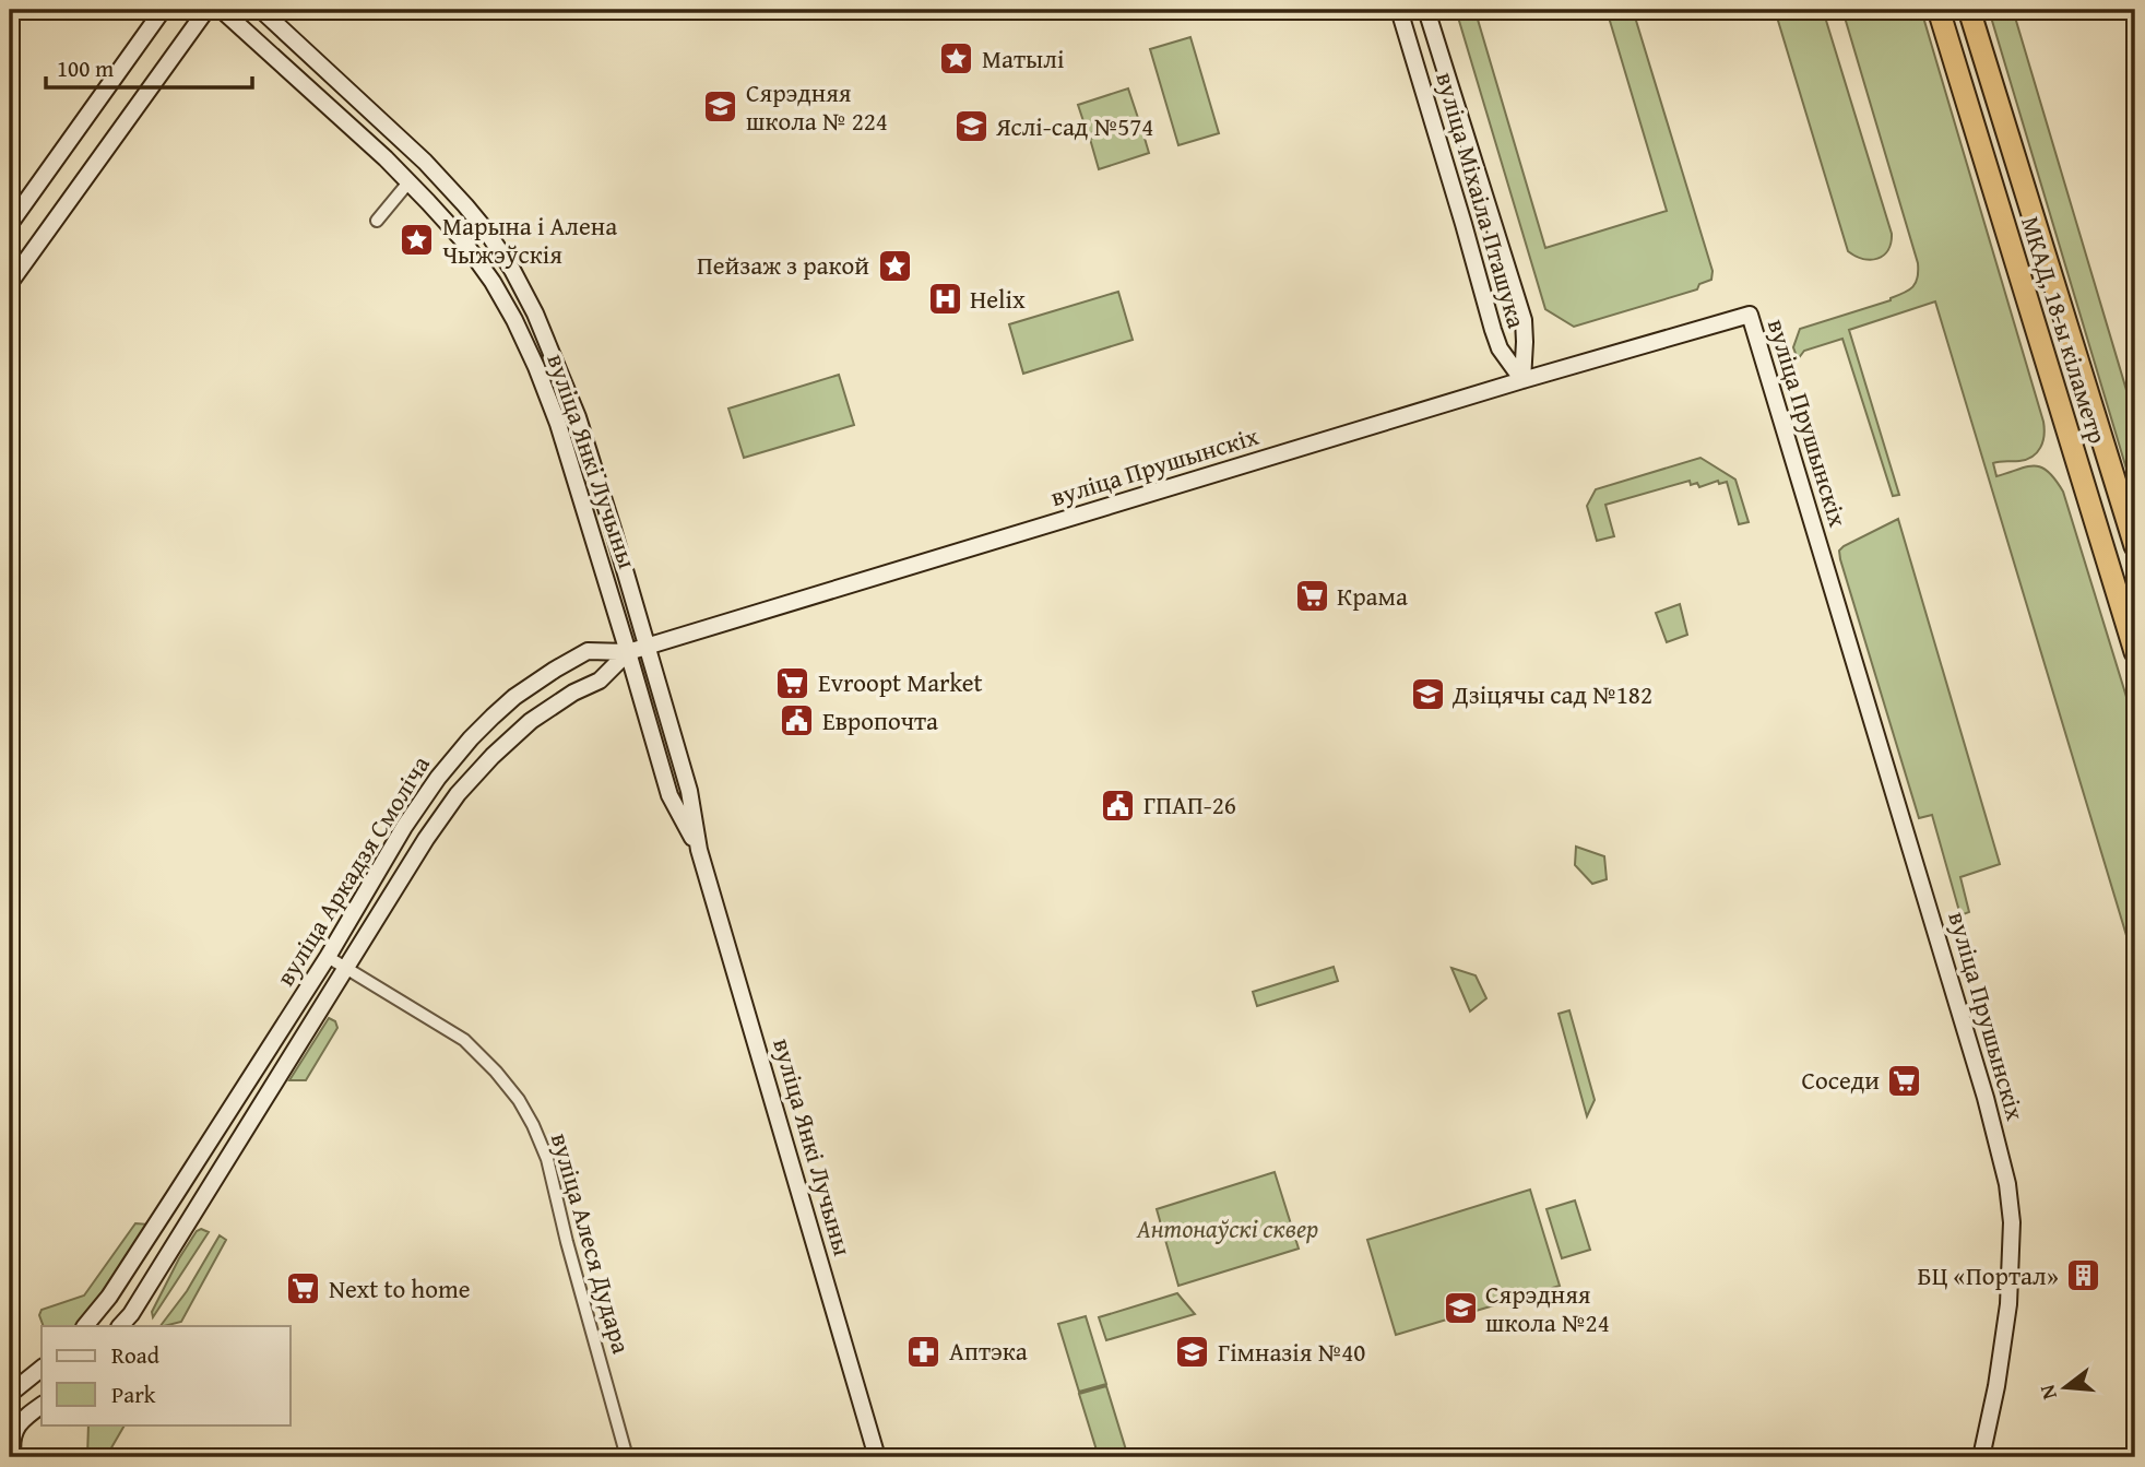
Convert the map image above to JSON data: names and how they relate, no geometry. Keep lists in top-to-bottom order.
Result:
{
  "streets": {
    "highway": ["МКАД, 18-ы кіламетр"],
    "main road": [
      "вуліца Міхаіла Пташука",
      "вуліца Прушынскіх",
      "вуліца Янкі Лучыны",
      "вуліца Аркадзя Смоліча"
    ],
    "street": ["вуліца Алеся Дудара"]
  },
  "crossings": [
    ["вуліца Міхаіла Пташука", "вуліца Прушынскіх"],
    ["вуліца Прушынскіх", "вуліца Янкі Лучыны"],
    ["вуліца Прушынскіх", "вуліца Аркадзя Смоліча"],
    ["вуліца Янкі Лучыны", "вуліца Аркадзя Смоліча"],
    ["вуліца Аркадзя Смоліча", "вуліца Алеся Дудара"]
  ],
  "parks": ["Антонаўскі сквер"],
  "places": {
    "place": ["Матылі", "Марына і Алена Чыжэўскія", "Пейзаж з ракой"],
    "school or university": [
      "Сярэдняя школа № 224",
      "Яслі-сад №574",
      "Дзіцячы сад №182",
      "Сярэдняя школа №24",
      "Гімназія №40"
    ],
    "hospital": ["Helix"],
    "supermarket": [
      "Крама",
      "Evroopt Market",
      "Соседи",
      "Next to home"
    ],
    "public building": ["Европочта", "ГПАП-26"],
    "building": ["БЦ «Портал»"],
    "pharmacy": ["Аптэка"]
  },
  "legend": ["Road", "Park"],
  "scale_bar": "100 m",
  "north": "left"
}
